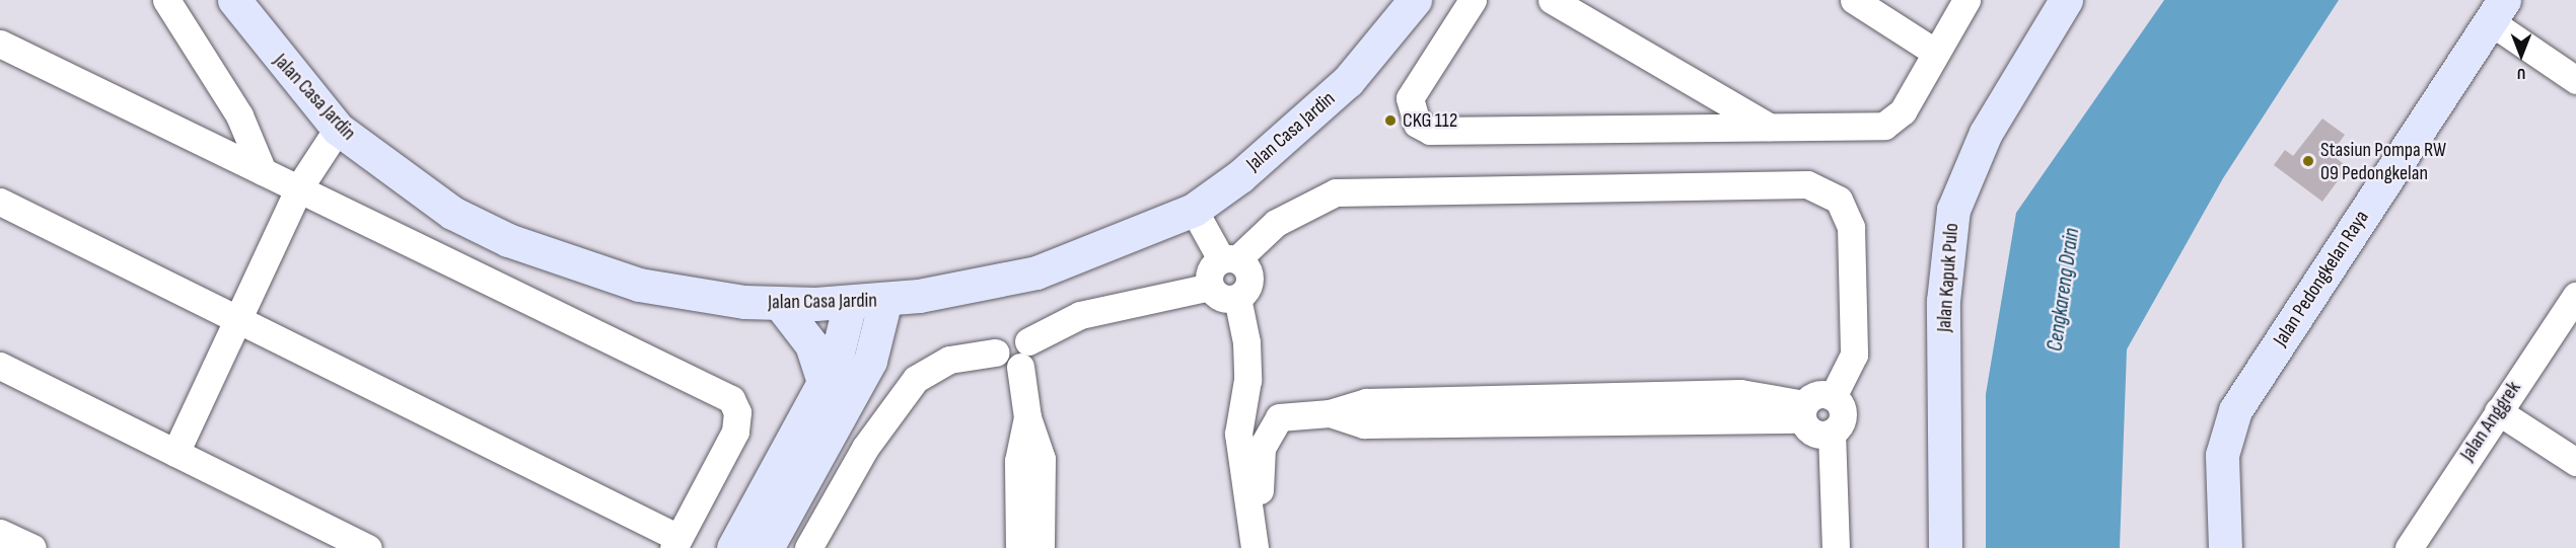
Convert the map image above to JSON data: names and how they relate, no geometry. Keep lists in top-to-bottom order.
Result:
{
  "streets": {
    "street": [
      "Jalan Casa Jardin",
      "Jalan Kapuk Pulo",
      "Jalan Pedongkelan Raya",
      "Jalan Anggrek"
    ]
  },
  "water": ["Cengkareng Drain"],
  "places": ["CKG 112", "Stasiun Pompa RW 09 Pedongkelan"],
  "north": "bottom"
}
